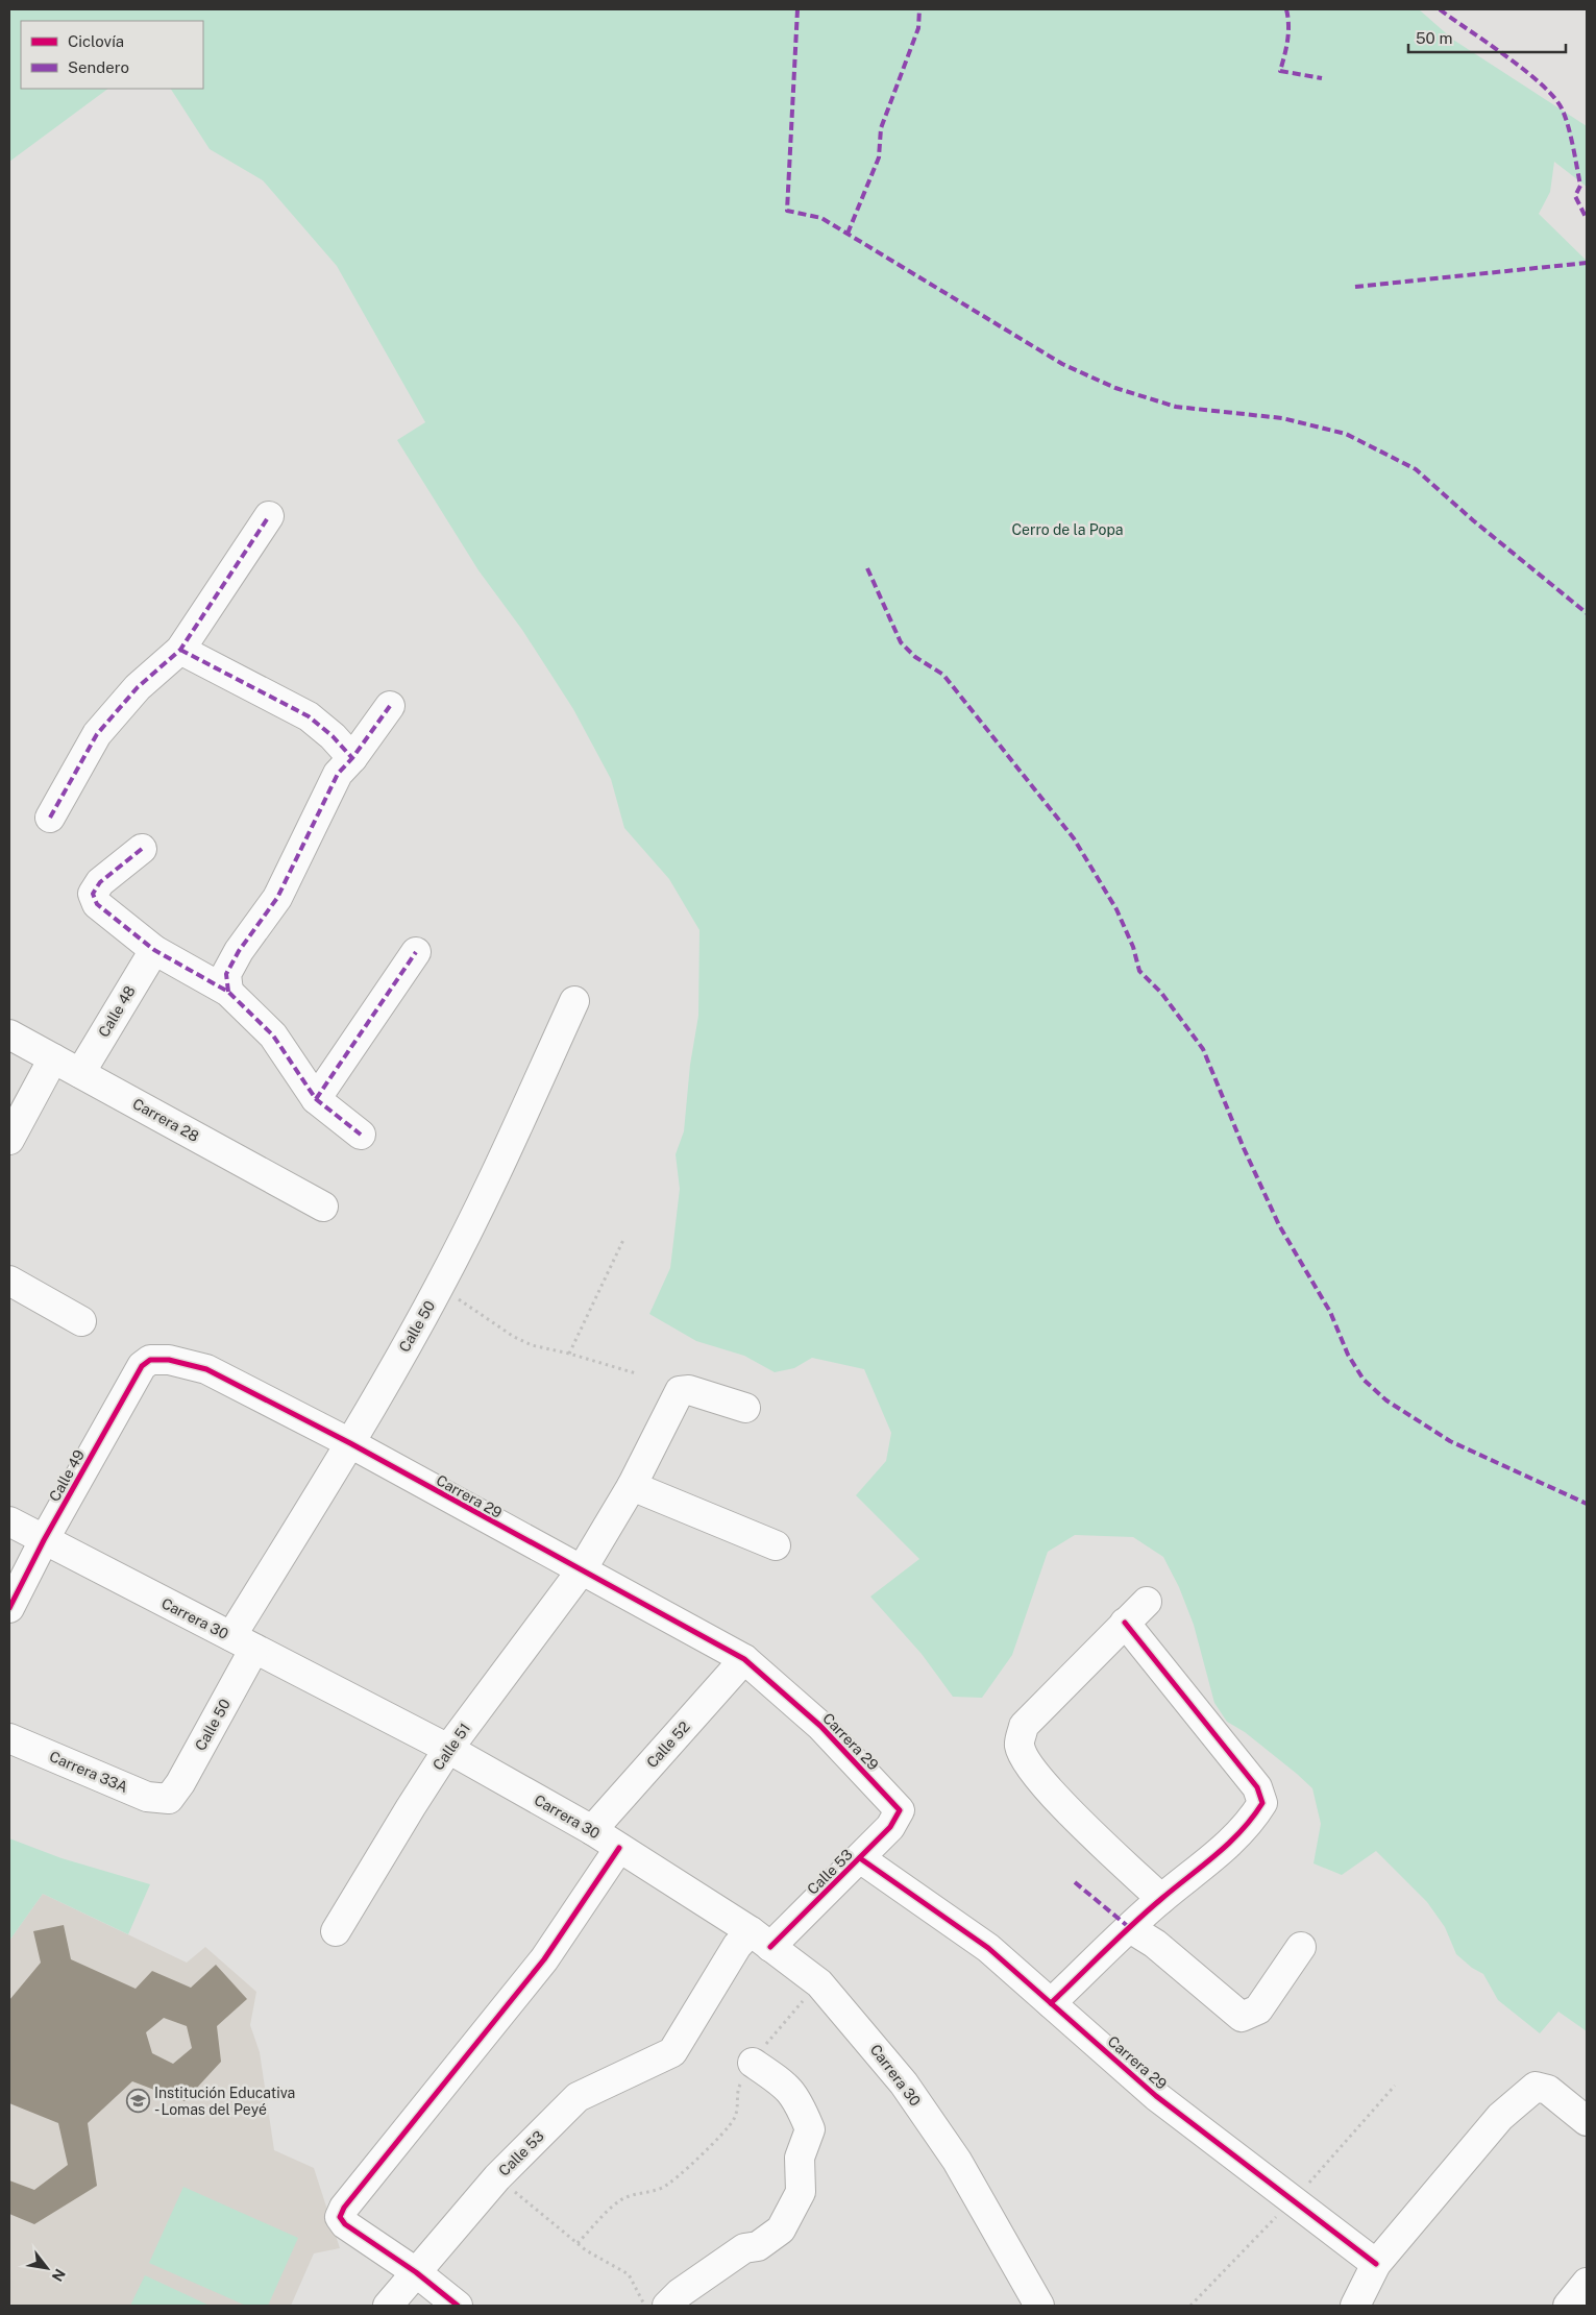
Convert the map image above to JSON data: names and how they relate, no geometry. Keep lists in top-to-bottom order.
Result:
{
  "streets": {
    "street": [
      "Calle 48",
      "Carrera 28",
      "Calle 50",
      "Calle 49",
      "Carrera 29",
      "Carrera 30",
      "Calle 52",
      "Calle 51",
      "Carrera 33A",
      "Calle 53"
    ]
  },
  "crossings": [
    ["Calle 48", "Carrera 28"],
    ["Calle 50", "Carrera 29"],
    ["Calle 50", "Carrera 30"],
    ["Calle 50", "Carrera 33A"],
    ["Calle 49", "Carrera 29"],
    ["Calle 49", "Carrera 30"],
    ["Carrera 29", "Calle 52"],
    ["Carrera 29", "Calle 51"],
    ["Carrera 29", "Calle 53"],
    ["Carrera 30", "Calle 52"],
    ["Carrera 30", "Calle 51"],
    ["Carrera 30", "Calle 53"]
  ],
  "parks": ["Cerro de la Popa"],
  "places": {
    "school or university": ["Institución Educativa - Lomas del Peyé"]
  },
  "legend": ["Ciclovía", "Sendero"],
  "scale_bar": "50 m",
  "north": "bottom right"
}
